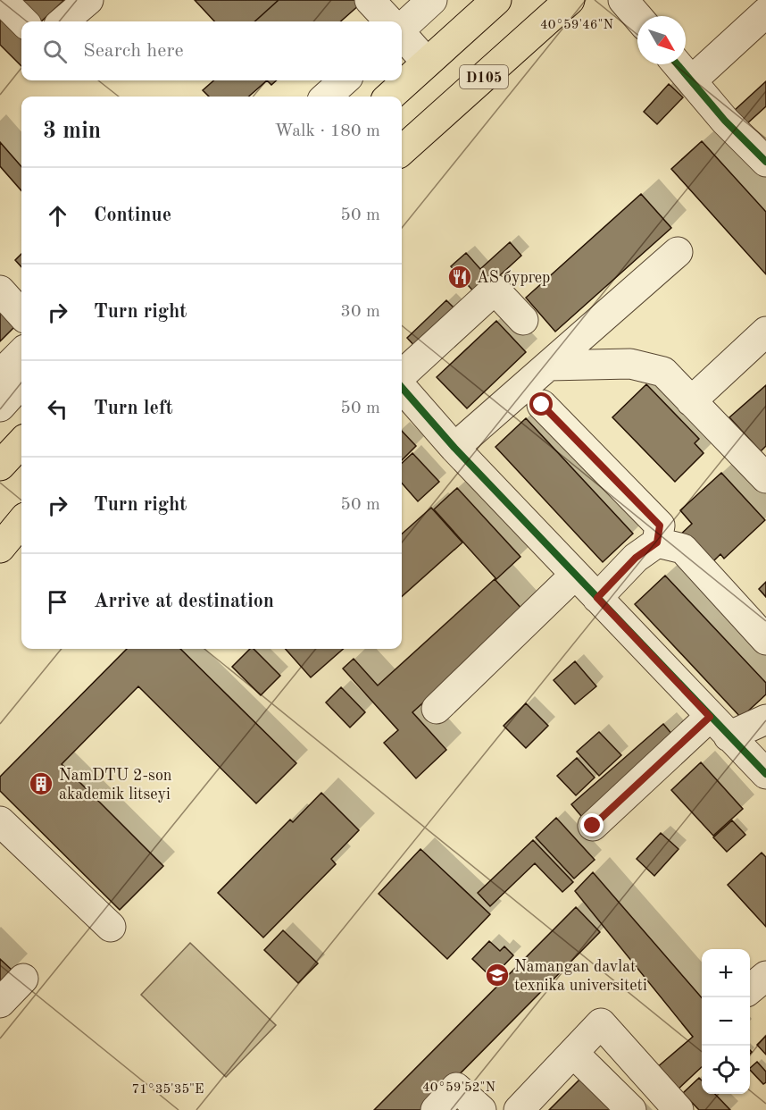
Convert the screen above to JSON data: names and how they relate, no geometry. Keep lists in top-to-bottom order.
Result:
{
  "streets": {
    "highway": ["D105"]
  },
  "places": {
    "restaurant": ["AS бургер"],
    "building": ["NamDTU 2-son akademik litseyi"],
    "school or university": ["Namangan davlat texnika universiteti"]
  },
  "north": "bottom right",
  "page": {
    "search": "Search here",
    "heading": ["3 min", "Walk · 180 m"],
    "list": [
      ["Continue", "50 m"],
      ["Turn right", "30 m"],
      ["Turn left", "50 m"],
      ["Turn right", "50 m"],
      "Arrive at destination"
    ],
    "map_buttons": ["+", "−"]
  },
  "coordinates": ["40°59'46\"N", "40°59'52\"N", "71°35'35\"E"]
}
